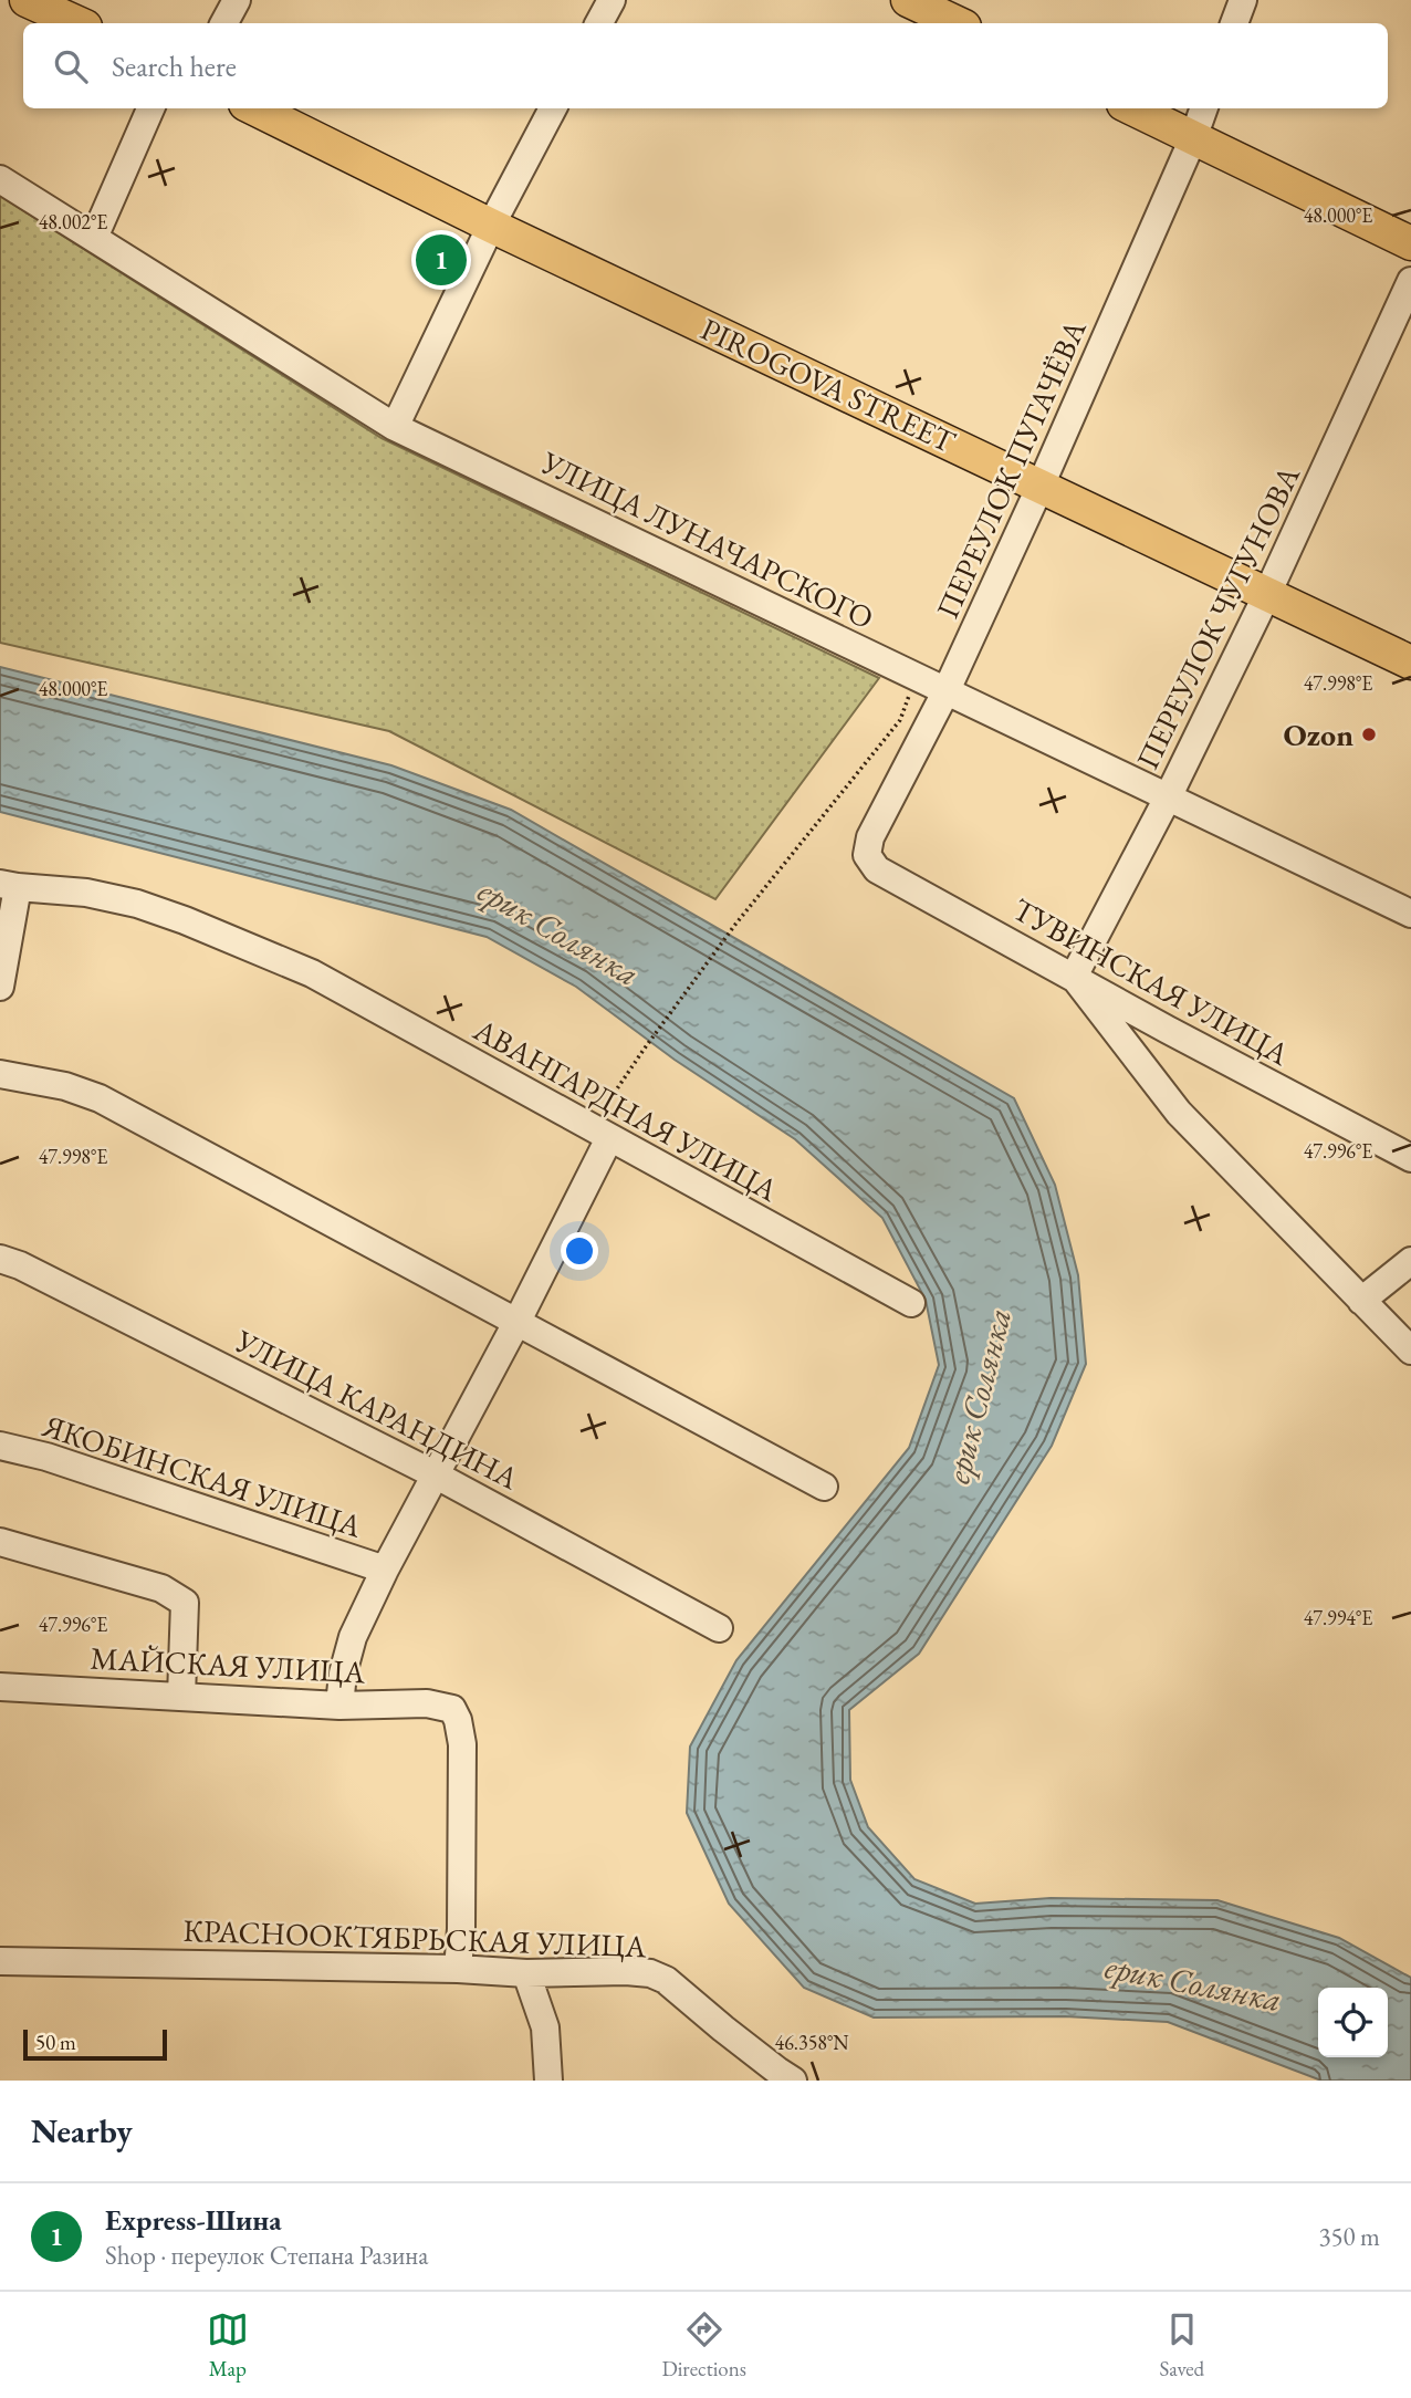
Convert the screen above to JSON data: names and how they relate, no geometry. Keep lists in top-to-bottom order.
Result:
{
  "streets": {
    "main road": ["PIROGOVA STREET"],
    "street": [
      "ПЕРЕУЛОК ПУГАЧЁВА",
      "УЛИЦА ЛУНАЧАРСКОГО",
      "ПЕРЕУЛОК ЧУГУНОВА",
      "ТУВИНСКАЯ УЛИЦА",
      "АВАНГАРДНАЯ УЛИЦА",
      "УЛИЦА КАРАНДИНА",
      "ЯКОБИНСКАЯ УЛИЦА",
      "МАЙСКАЯ УЛИЦА",
      "КРАСНООКТЯБРЬСКАЯ УЛИЦА"
    ]
  },
  "crossings": [
    ["PIROGOVA STREET", "ПЕРЕУЛОК ПУГАЧЁВА"],
    ["PIROGOVA STREET", "ПЕРЕУЛОК ЧУГУНОВА"],
    ["ПЕРЕУЛОК ПУГАЧЁВА", "УЛИЦА ЛУНАЧАРСКОГО"],
    ["ПЕРЕУЛОК ПУГАЧЁВА", "ТУВИНСКАЯ УЛИЦА"],
    ["УЛИЦА ЛУНАЧАРСКОГО", "ПЕРЕУЛОК ЧУГУНОВА"],
    ["ПЕРЕУЛОК ЧУГУНОВА", "ТУВИНСКАЯ УЛИЦА"],
    ["МАЙСКАЯ УЛИЦА", "КРАСНООКТЯБРЬСКАЯ УЛИЦА"]
  ],
  "water": ["ерик Солянка"],
  "places": ["Ozon"],
  "scale_bar": "50 m",
  "page": {
    "search": "Search here",
    "pins": "1",
    "scale": "50 m",
    "heading": "Nearby",
    "list": [
      {
        "mark": "1",
        "name": "Express-Шина",
        "note": "Shop · переулок Степана Разина",
        "value": "350 m"
      }
    ],
    "nav": ["Map", "Directions", "Saved"]
  },
  "coordinates": [
    "48.000°E",
    "48.002°E",
    "47.998°E",
    "47.996°E",
    "47.994°E",
    "46.358°N"
  ]
}
